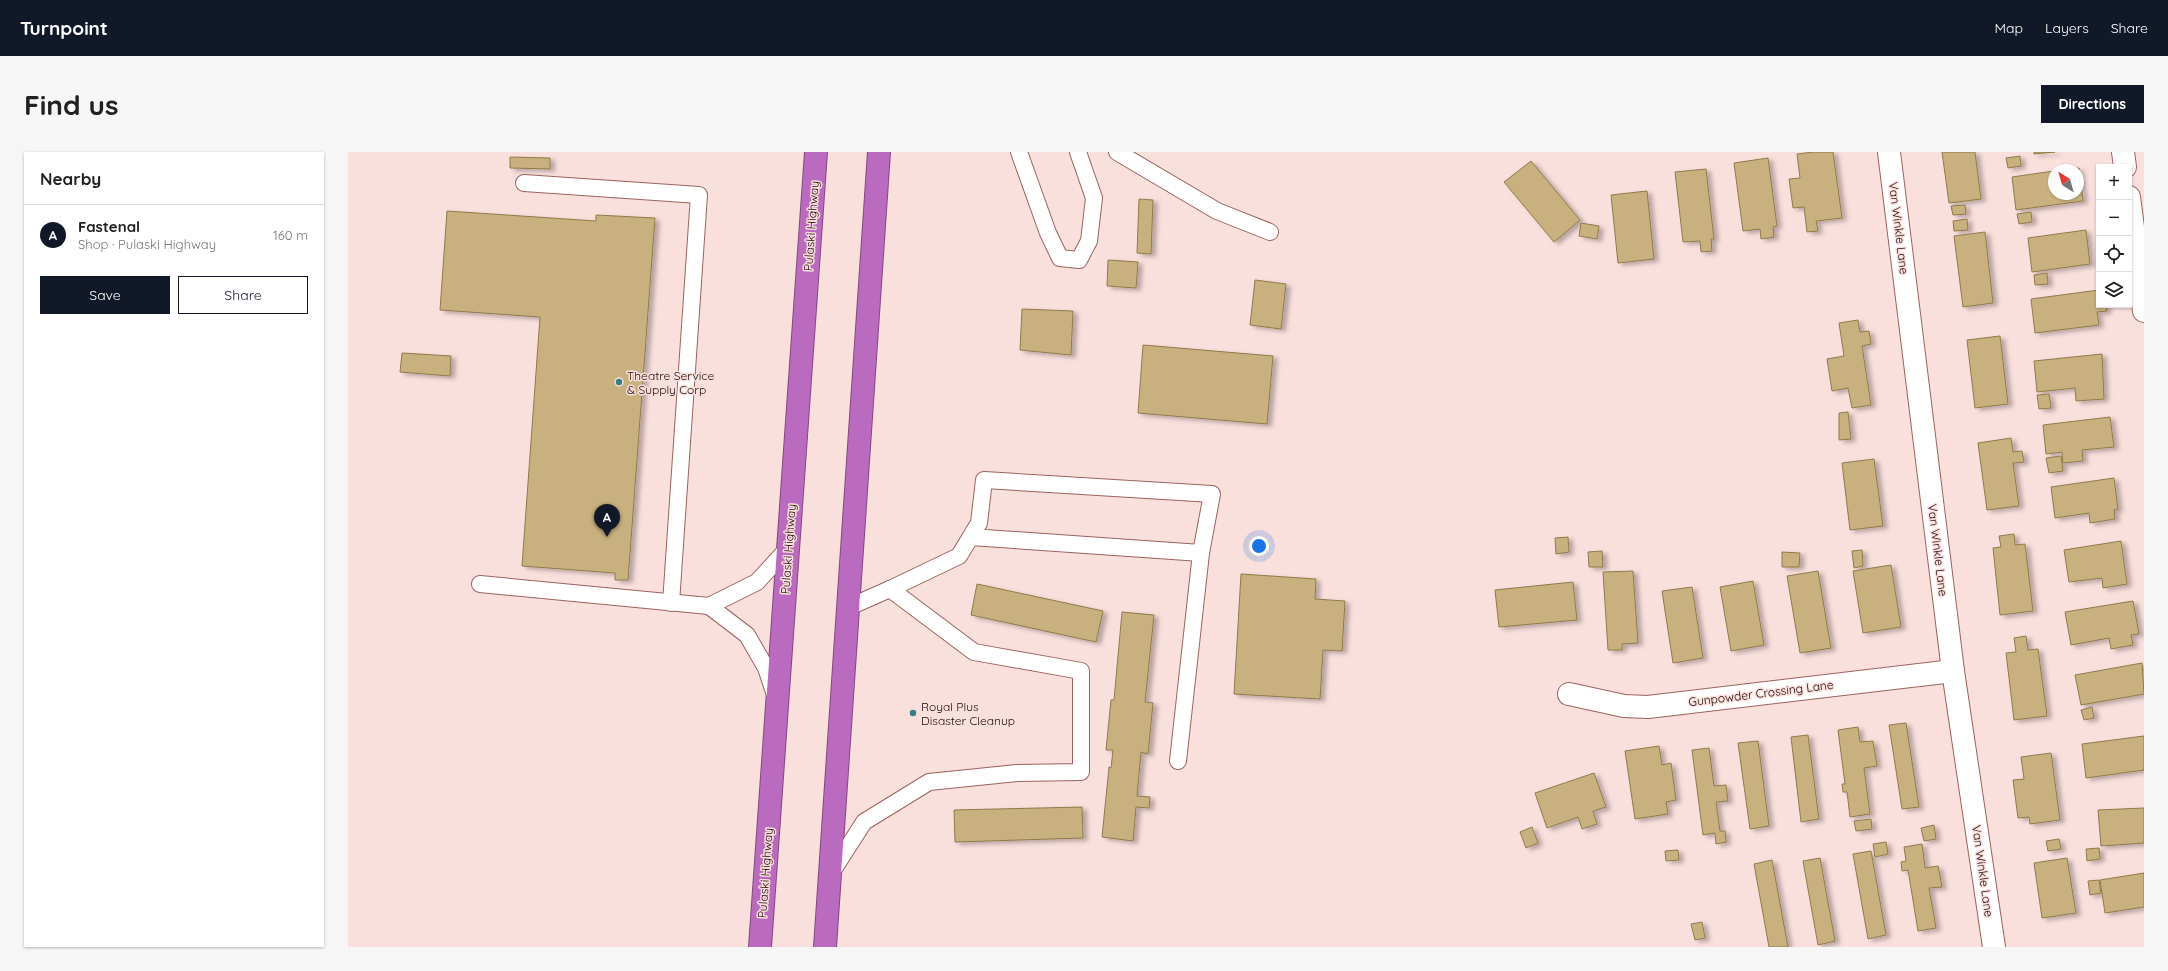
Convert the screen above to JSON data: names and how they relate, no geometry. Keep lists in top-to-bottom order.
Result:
{
  "streets": {
    "highway": ["Pulaski Highway"],
    "street": ["Van Winkle Lane", "Gunpowder Crossing Lane"]
  },
  "crossings": [
    ["Van Winkle Lane", "Gunpowder Crossing Lane"]
  ],
  "places": ["Theatre Service & Supply Corp", "Royal Plus Disaster Cleanup"],
  "north": "top left",
  "page": {
    "header": "Turnpoint",
    "nav": ["Map", "Layers", "Share"],
    "buttons": [
      "Directions",
      ["Save", "Share"]
    ],
    "title": "Find us",
    "heading": "Nearby",
    "map_buttons": ["+", "−"],
    "list": [
      {
        "mark": "A",
        "name": "Fastenal",
        "note": "Shop · Pulaski Highway",
        "value": "160 m"
      }
    ],
    "pins": "A"
  }
}
